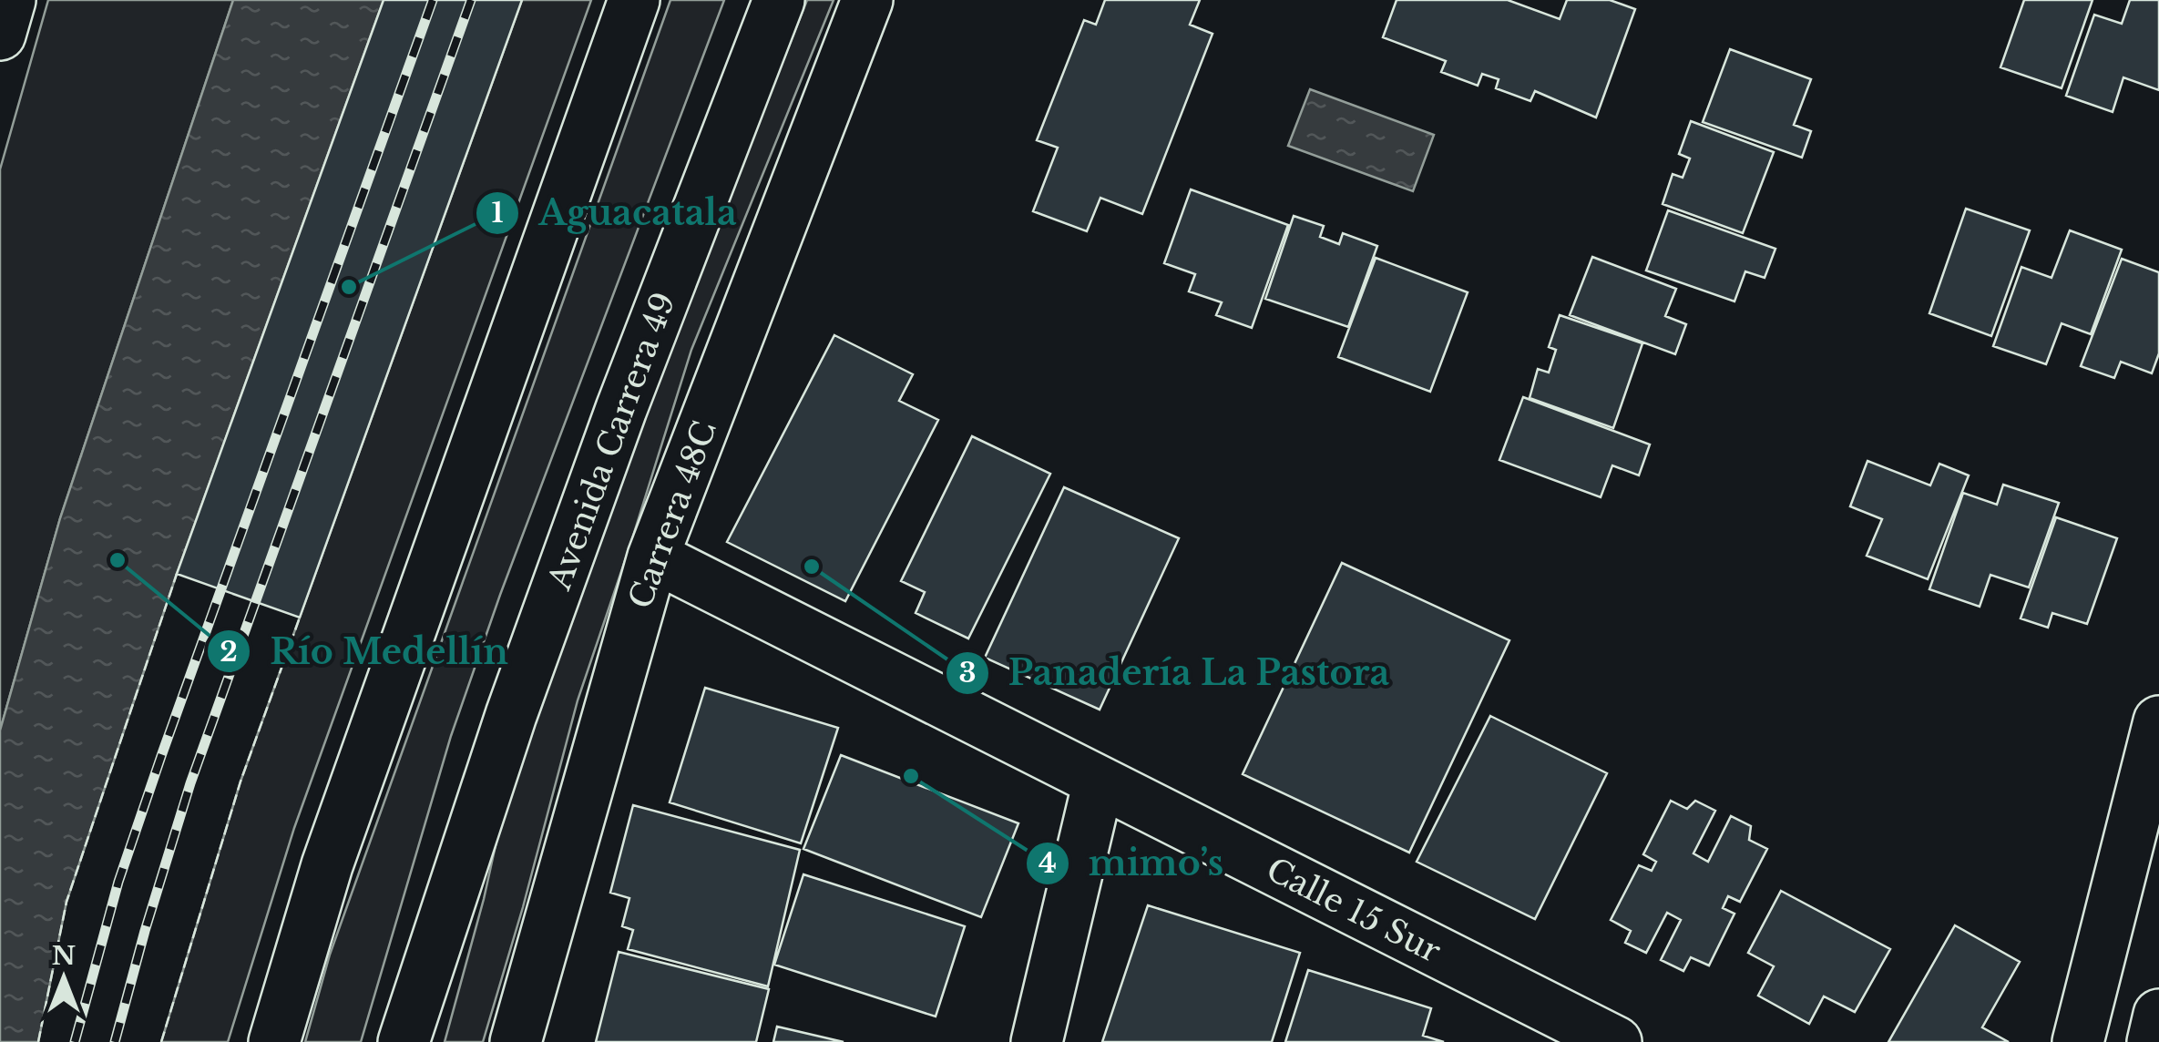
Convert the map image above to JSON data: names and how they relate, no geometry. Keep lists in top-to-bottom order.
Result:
{
  "streets": {
    "main road": ["Avenida Carrera 49", "Carrera 48C", "Calle 15 Sur"]
  },
  "crossings": [
    ["Carrera 48C", "Calle 15 Sur"]
  ],
  "places": [
    "Aguacatala",
    "Río Medellín",
    "Panadería La Pastora",
    "mimo’s"
  ],
  "north": "top"
}
